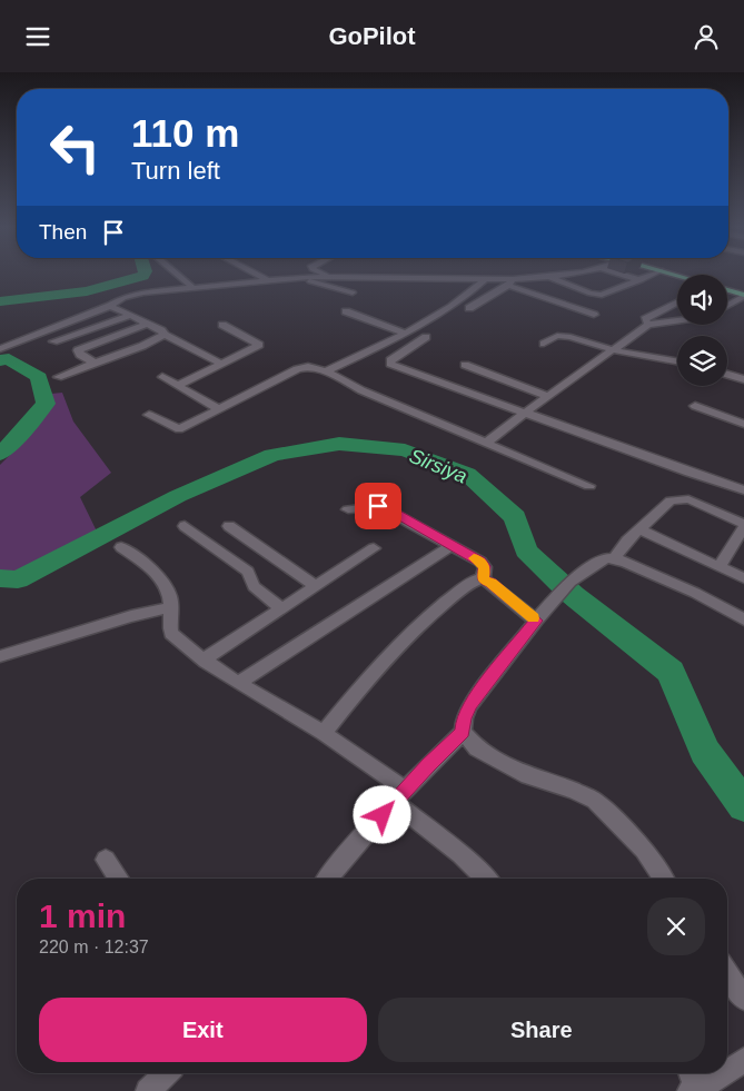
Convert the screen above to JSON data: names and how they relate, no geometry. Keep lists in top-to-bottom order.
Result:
{
  "water": ["Sirsiya"],
  "page": {
    "header": "GoPilot",
    "turn": ["110 m", "Turn left"],
    "then": "Then",
    "heading": ["1 min", "220 m · 12:37"],
    "buttons": ["Exit", "Share"]
  }
}
